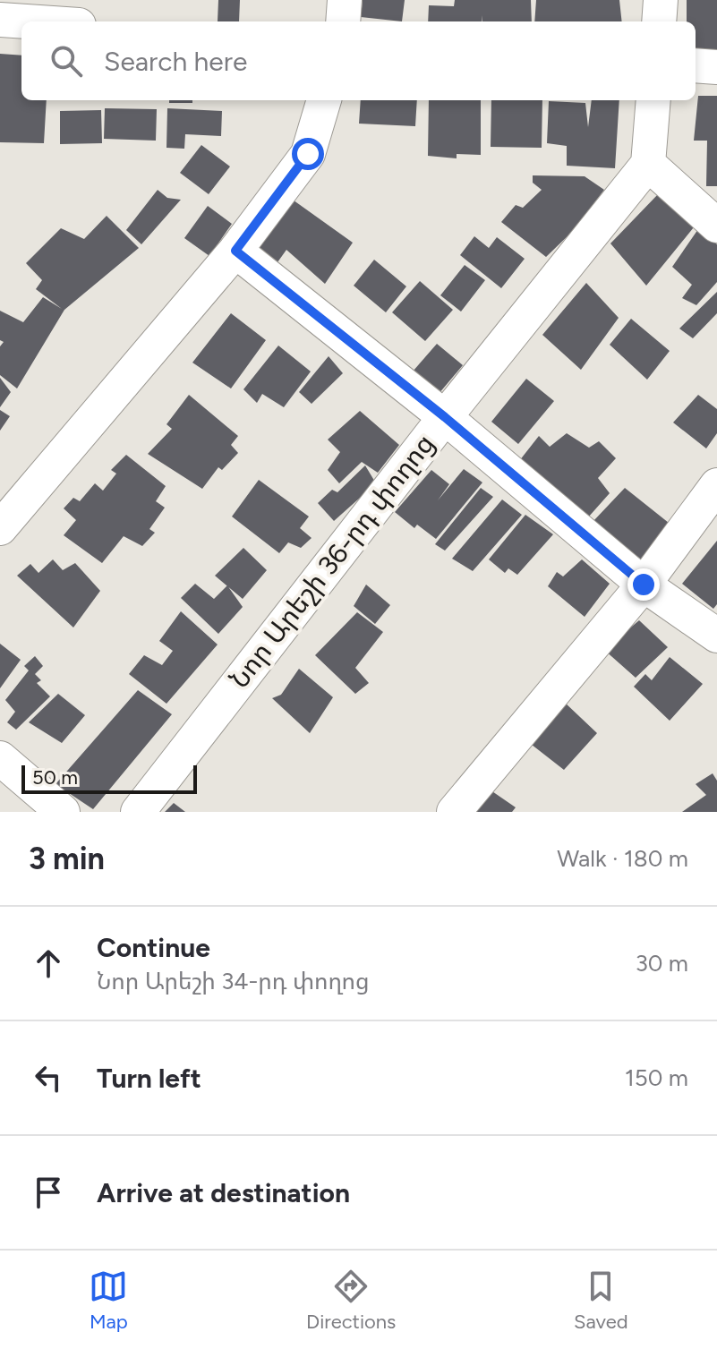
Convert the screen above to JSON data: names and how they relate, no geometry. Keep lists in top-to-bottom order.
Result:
{
  "streets": {
    "street": ["Նոր Արեշի 36-րդ փողոց"]
  },
  "scale_bar": "50 m",
  "page": {
    "search": "Search here",
    "scale": "50 m",
    "heading": ["3 min", "Walk · 180 m"],
    "list": [
      ["Continue", "Նոր Արեշի 34-րդ փողոց", "30 m"],
      ["Turn left", "150 m"],
      "Arrive at destination"
    ],
    "nav": ["Map", "Directions", "Saved"]
  }
}
